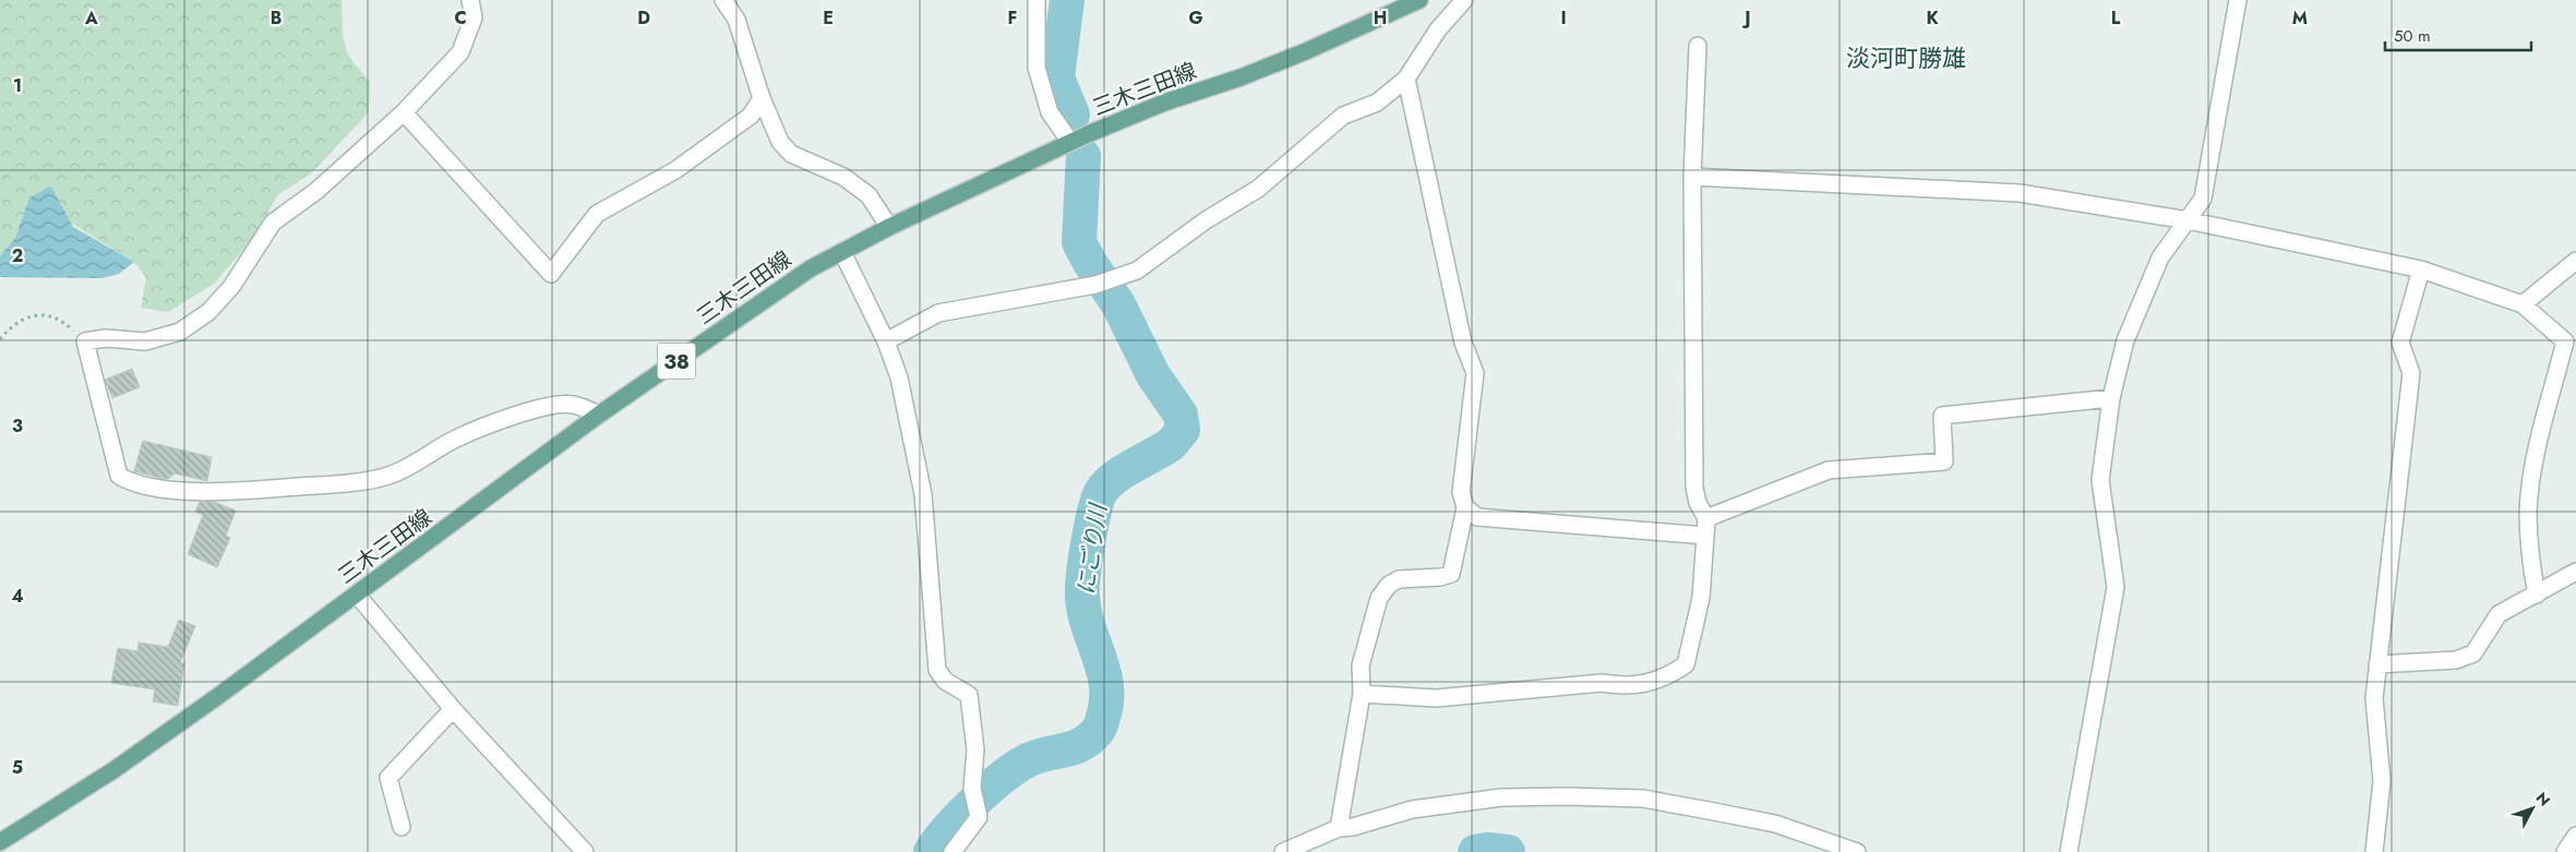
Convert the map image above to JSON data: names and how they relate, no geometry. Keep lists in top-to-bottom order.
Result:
{
  "streets": {
    "main road": ["三木三田線", "38"]
  },
  "districts": ["淡河町勝雄"],
  "water": ["にごり川"],
  "scale_bar": "50 m",
  "north": "top right",
  "grid": {
    "columns": [
      "A",
      "B",
      "C",
      "D",
      "E",
      "F",
      "G",
      "H",
      "I",
      "J",
      "K",
      "L",
      "M"
    ],
    "rows": [
      "1",
      "2",
      "3",
      "4",
      "5"
    ]
  }
}
